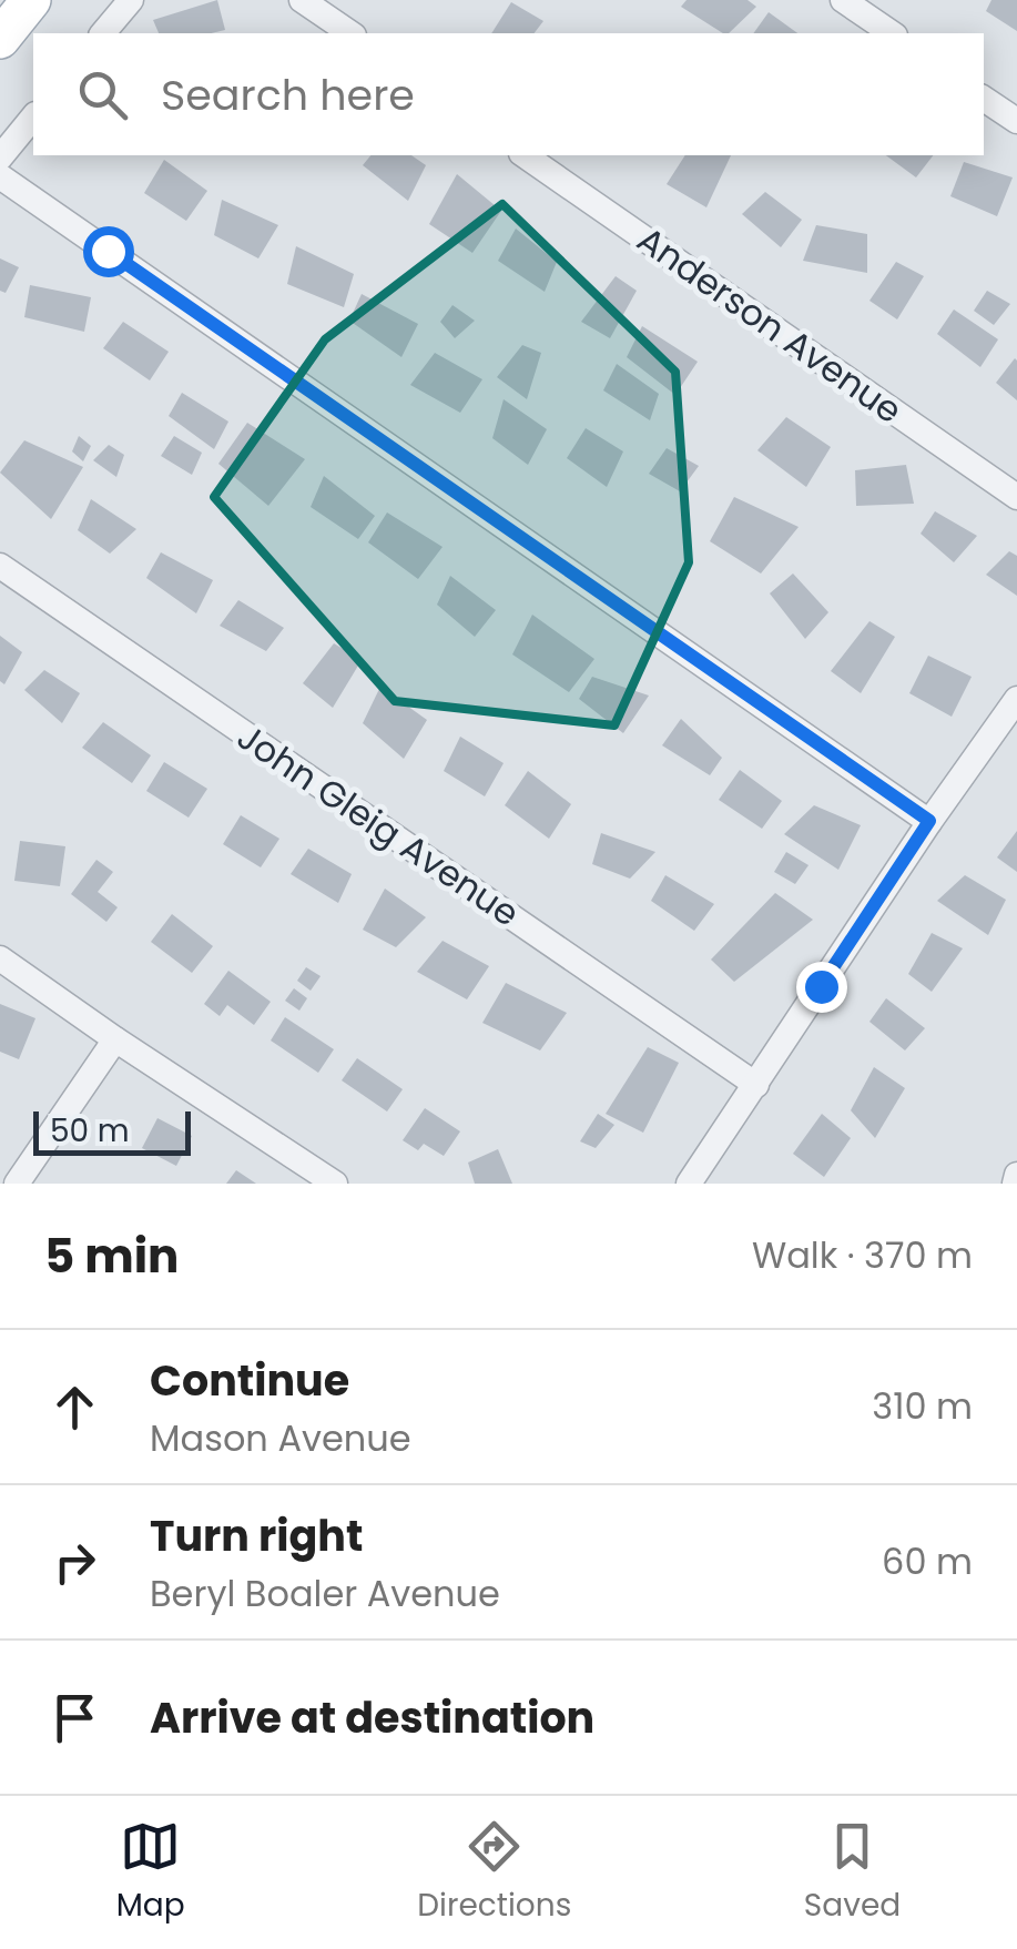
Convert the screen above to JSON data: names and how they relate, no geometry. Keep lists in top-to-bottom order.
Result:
{
  "streets": {
    "street": ["Anderson Avenue", "John Gleig Avenue"]
  },
  "scale_bar": "50 m",
  "page": {
    "search": "Search here",
    "scale": "50 m",
    "heading": ["5 min", "Walk · 370 m"],
    "list": [
      ["Continue", "Mason Avenue", "310 m"],
      ["Turn right", "Beryl Boaler Avenue", "60 m"],
      "Arrive at destination"
    ],
    "nav": ["Map", "Directions", "Saved"]
  }
}
